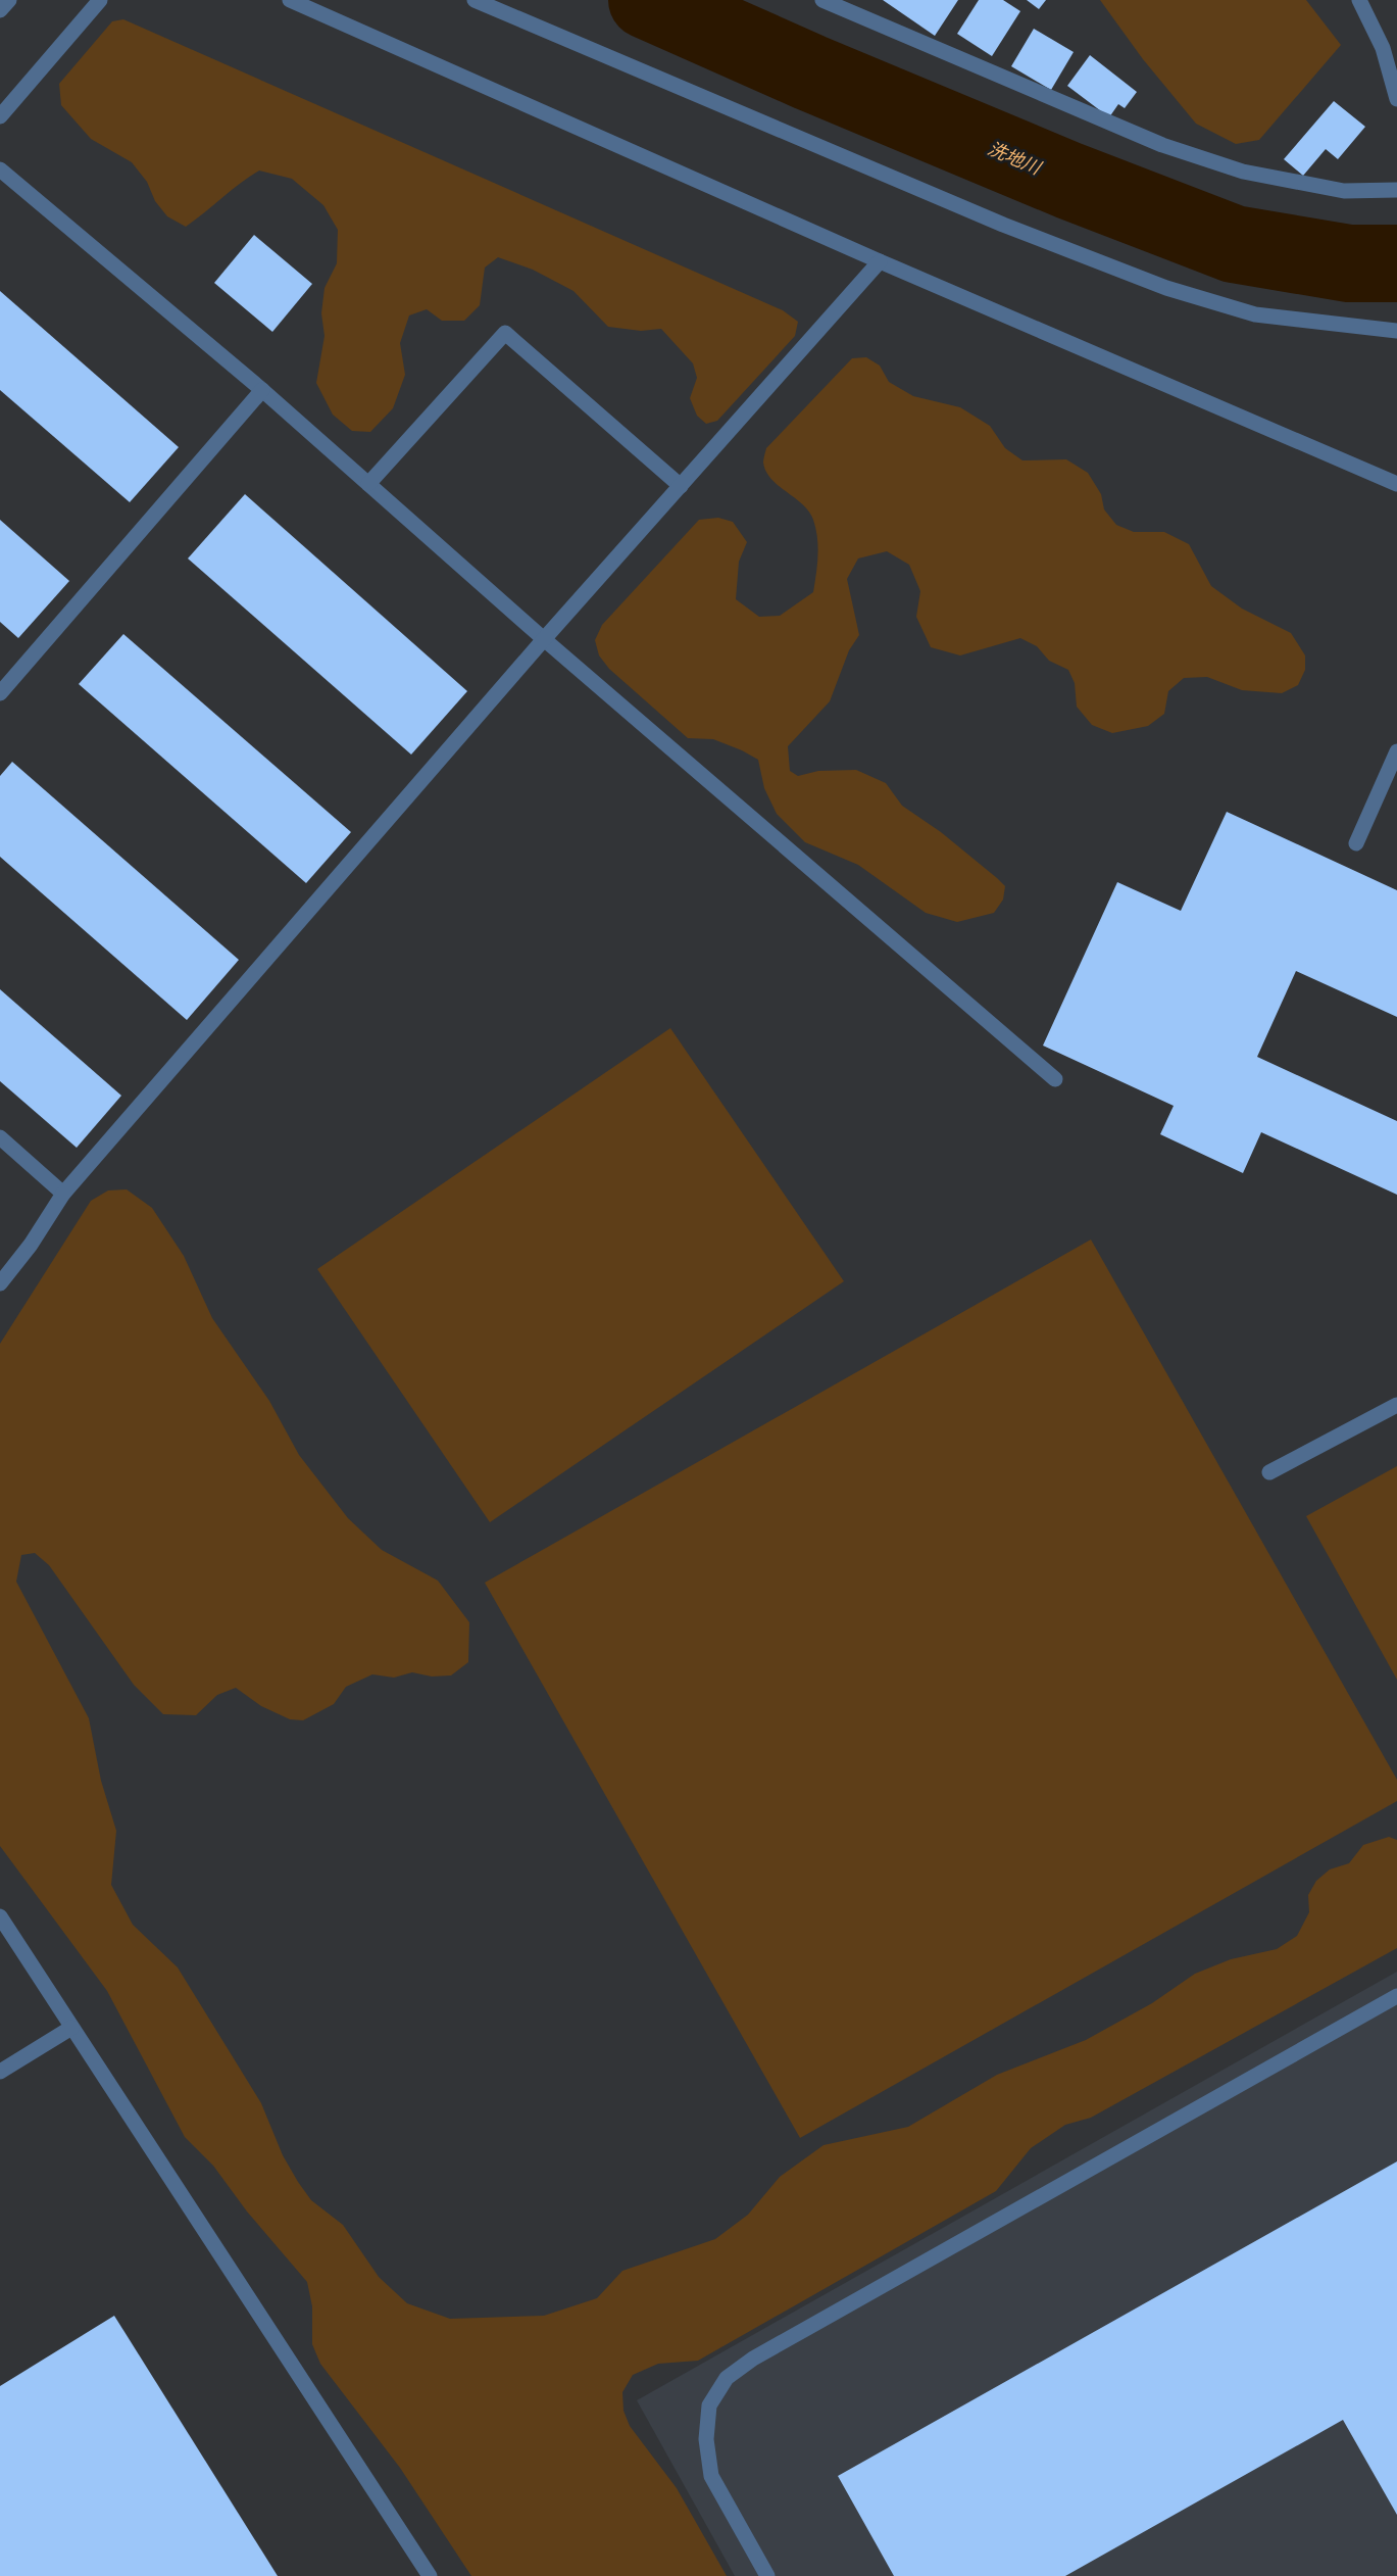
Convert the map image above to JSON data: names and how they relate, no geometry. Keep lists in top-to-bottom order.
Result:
{
  "water": ["洗地川"]
}
